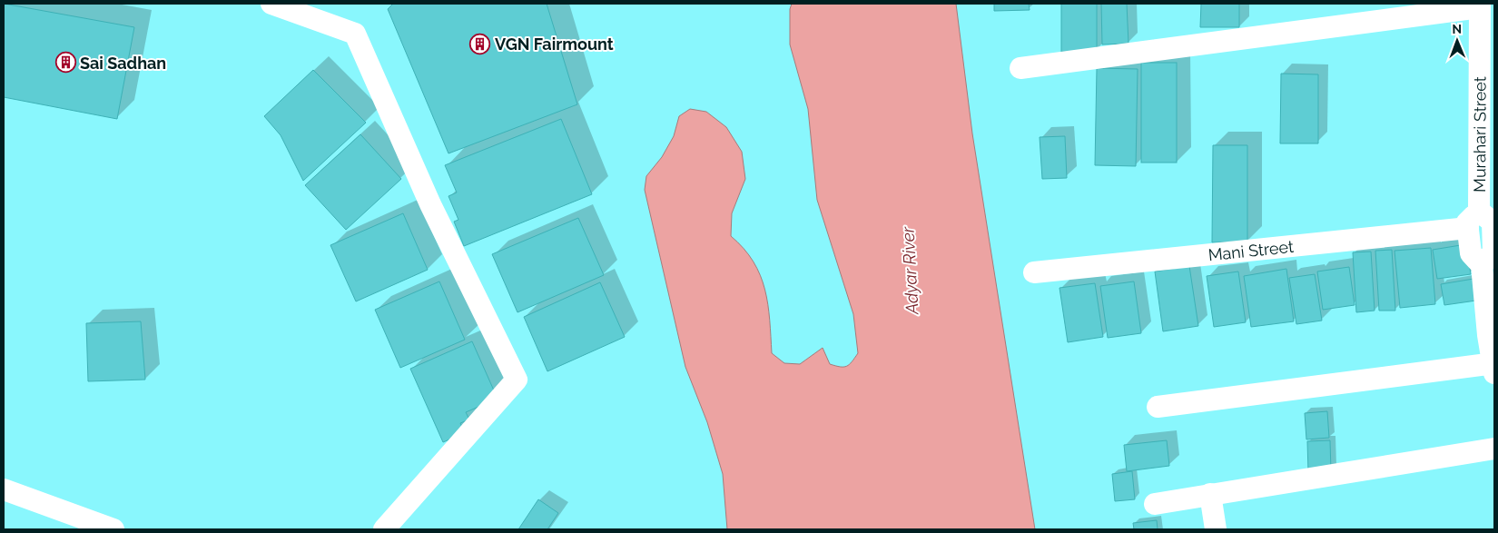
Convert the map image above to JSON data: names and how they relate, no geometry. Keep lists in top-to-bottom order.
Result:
{
  "streets": {
    "street": ["Murahari Street", "Mani Street"]
  },
  "crossings": [
    ["Murahari Street", "Mani Street"]
  ],
  "water": ["Adyar River"],
  "places": {
    "building": ["VGN Fairmount", "Sai Sadhan"]
  },
  "north": "top"
}
